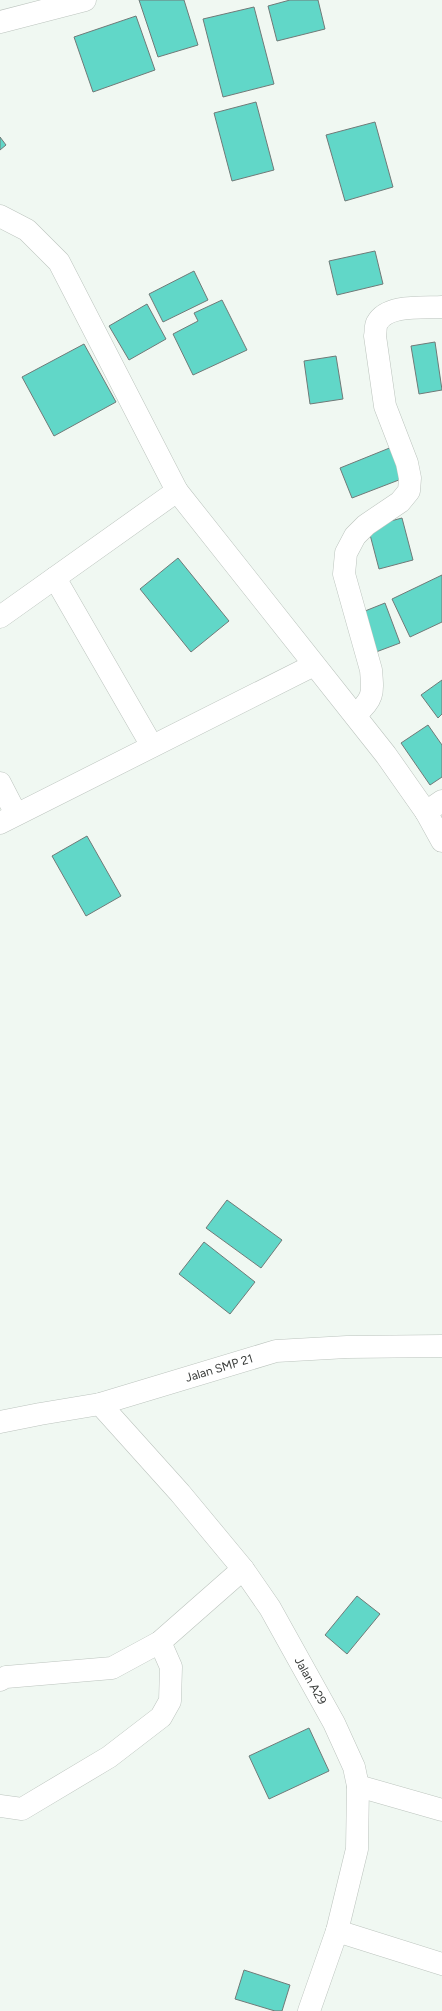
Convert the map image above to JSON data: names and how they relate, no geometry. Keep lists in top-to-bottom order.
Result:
{
  "streets": {
    "street": ["Jalan SMP 21", "Jalan A29"]
  },
  "crossings": [
    ["Jalan SMP 21", "Jalan A29"]
  ]
}
